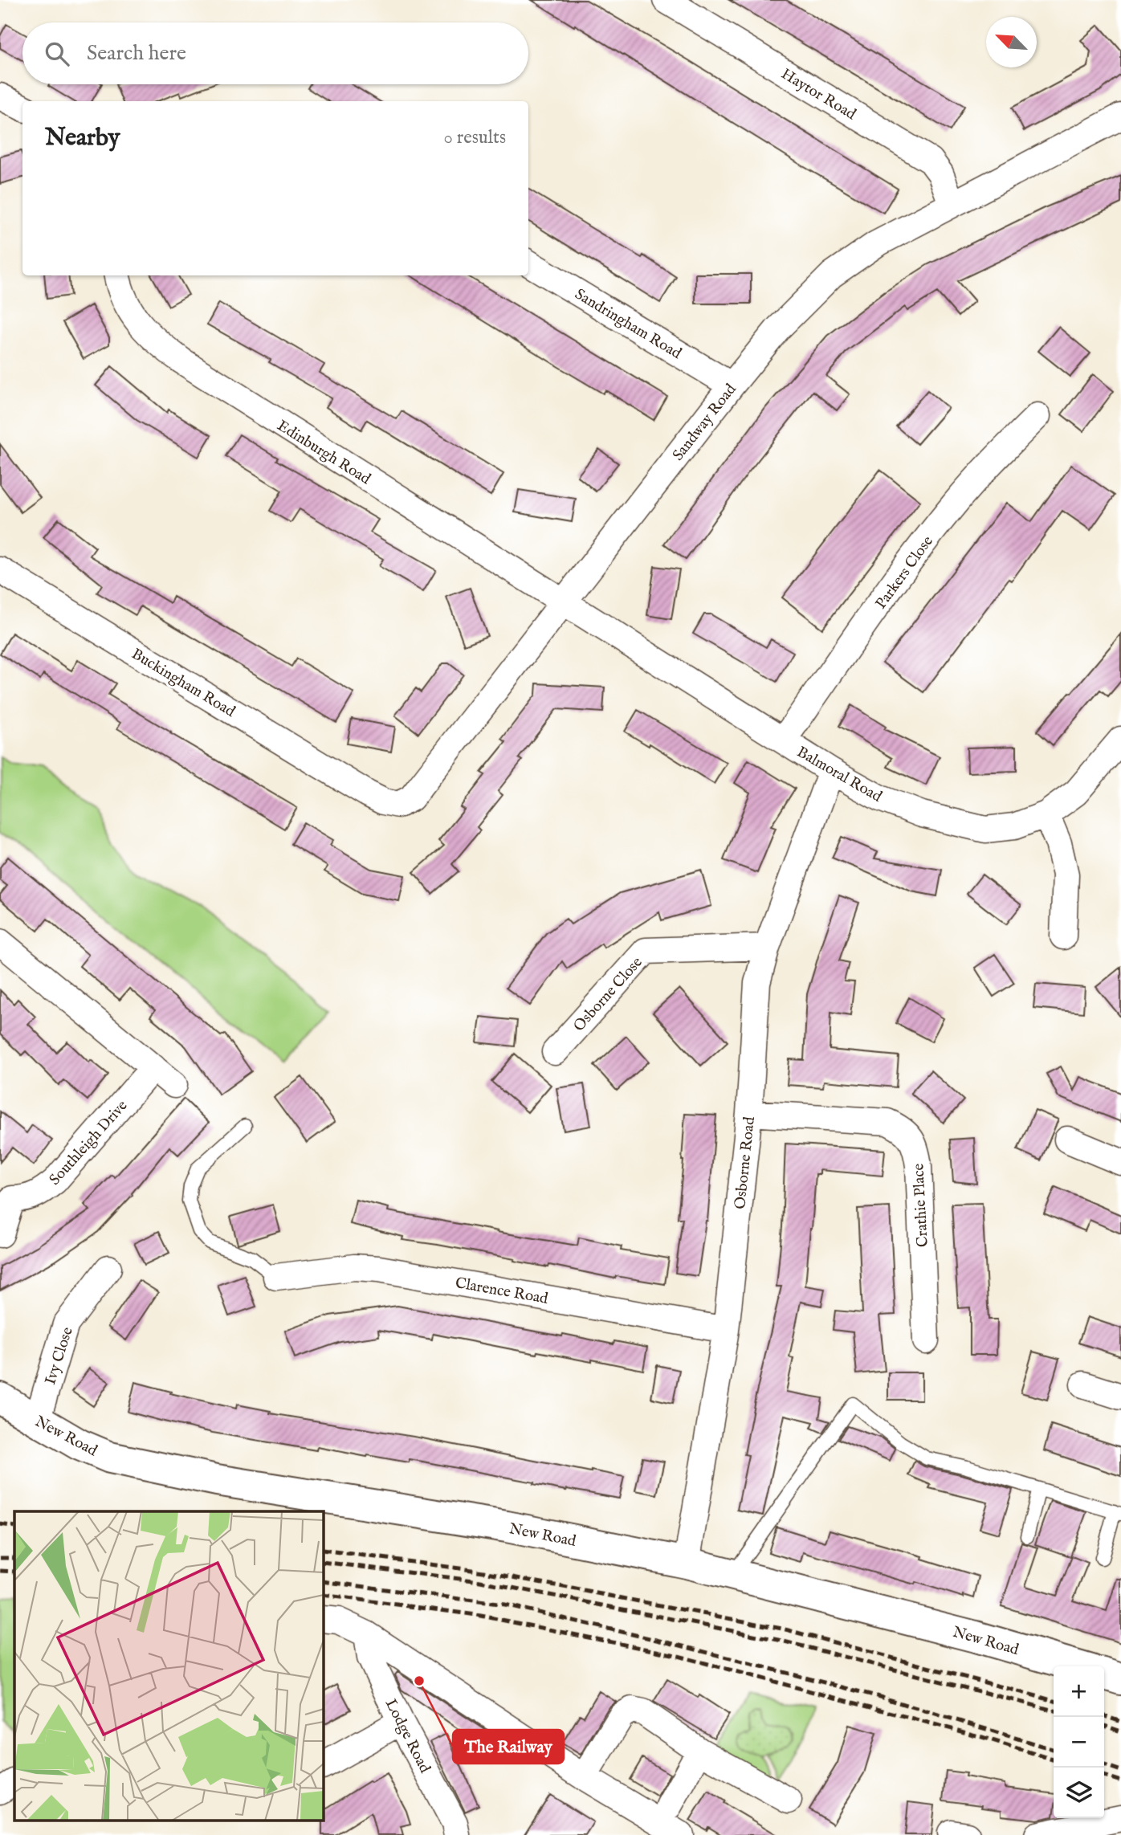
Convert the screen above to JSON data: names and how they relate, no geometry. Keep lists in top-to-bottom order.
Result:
{
  "streets": {
    "main road": ["New Road"],
    "street": [
      "Haytor Road",
      "Sandringham Road",
      "Sandway Road",
      "Edinburgh Road",
      "Parkers Close",
      "Buckingham Road",
      "Balmoral Road",
      "Osborne Close",
      "Southleigh Drive",
      "Osborne Road",
      "Crathie Place",
      "Clarence Road",
      "Ivy Close",
      "Lodge Road"
    ]
  },
  "crossings": [
    ["Haytor Road", "Sandway Road"],
    ["Sandringham Road", "Sandway Road"],
    ["Sandway Road", "Edinburgh Road"],
    ["Sandway Road", "Buckingham Road"],
    ["Sandway Road", "Balmoral Road"],
    ["Edinburgh Road", "Balmoral Road"],
    ["Parkers Close", "Balmoral Road"],
    ["Balmoral Road", "Osborne Road"],
    ["Osborne Close", "Osborne Road"],
    ["Osborne Road", "Crathie Place"],
    ["Osborne Road", "Clarence Road"],
    ["Osborne Road", "New Road"],
    ["Ivy Close", "New Road"]
  ],
  "places": ["The Railway"],
  "north": "top left",
  "page": {
    "search": "Search here",
    "heading": ["Nearby", "0 results"],
    "map_buttons": ["+", "−"]
  }
}
